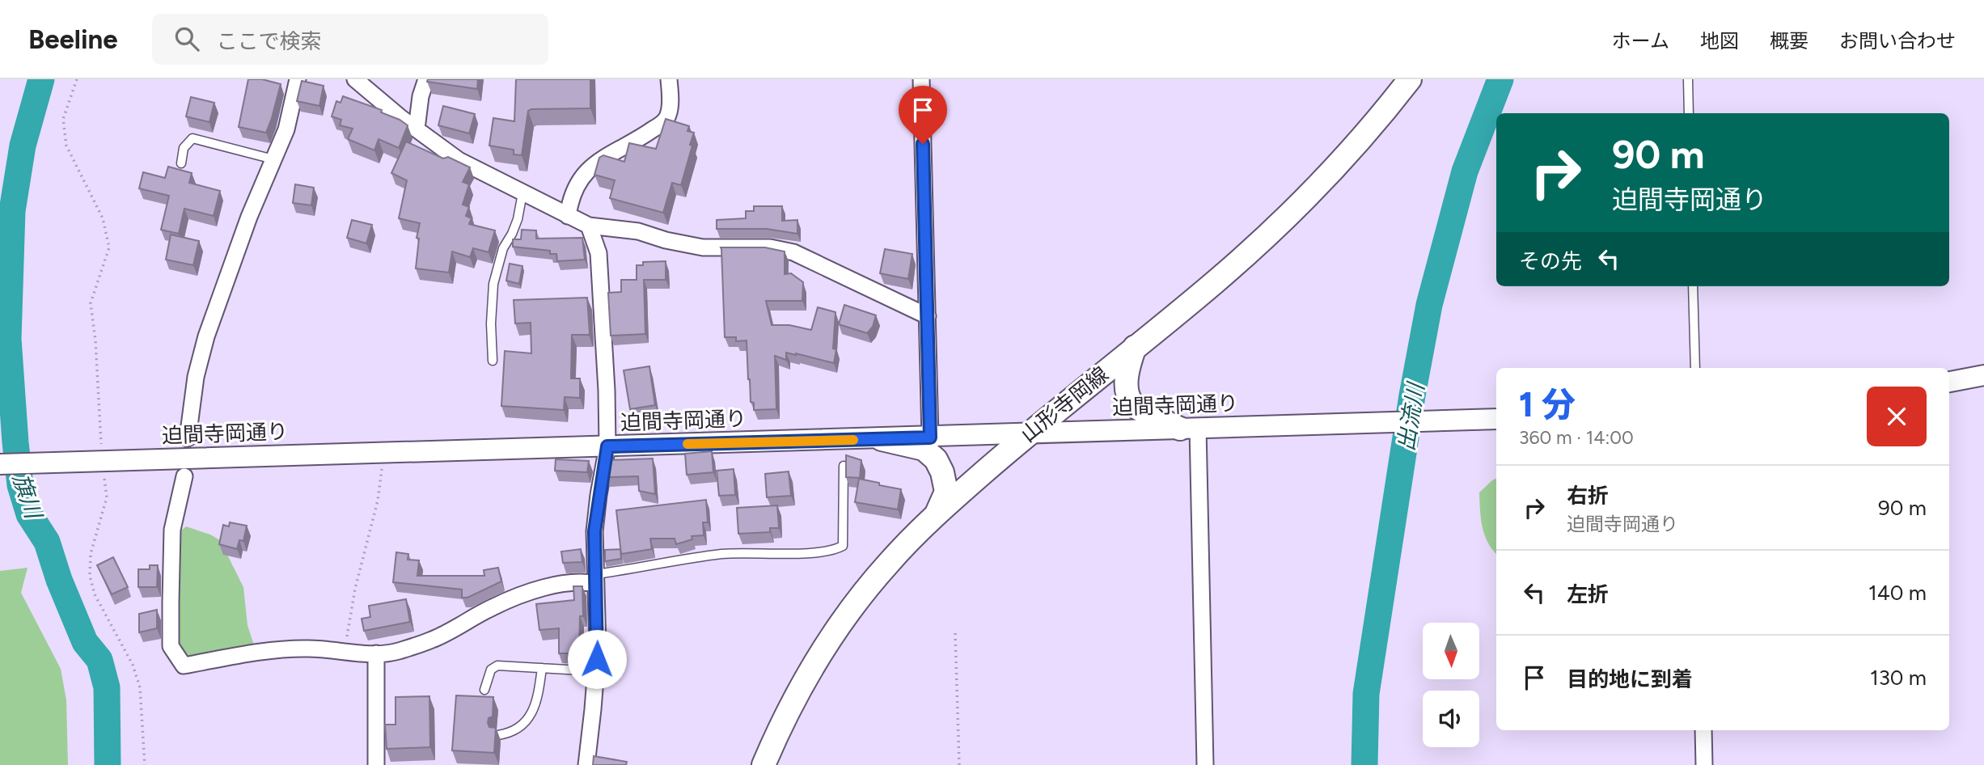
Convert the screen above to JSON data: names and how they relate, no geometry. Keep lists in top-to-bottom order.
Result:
{
  "streets": {
    "main road": ["山形寺岡線"],
    "street": ["迫間寺岡通り"]
  },
  "crossings": [
    ["山形寺岡線", "迫間寺岡通り"]
  ],
  "water": ["出流川", "旗川"],
  "north": "bottom",
  "page": {
    "header": "Beeline",
    "search": "ここで検索",
    "nav": [
      "ホーム",
      "地図",
      "概要",
      "お問い合わせ"
    ],
    "turn": ["90 m", "迫間寺岡通り"],
    "then": "その先",
    "heading": ["1 分", "360 m · 14:00"],
    "list": [
      {
        "name": "右折",
        "note": "迫間寺岡通り",
        "value": "90 m"
      },
      {
        "name": "左折",
        "value": "140 m"
      },
      {
        "name": "目的地に到着",
        "value": "130 m"
      }
    ]
  }
}
